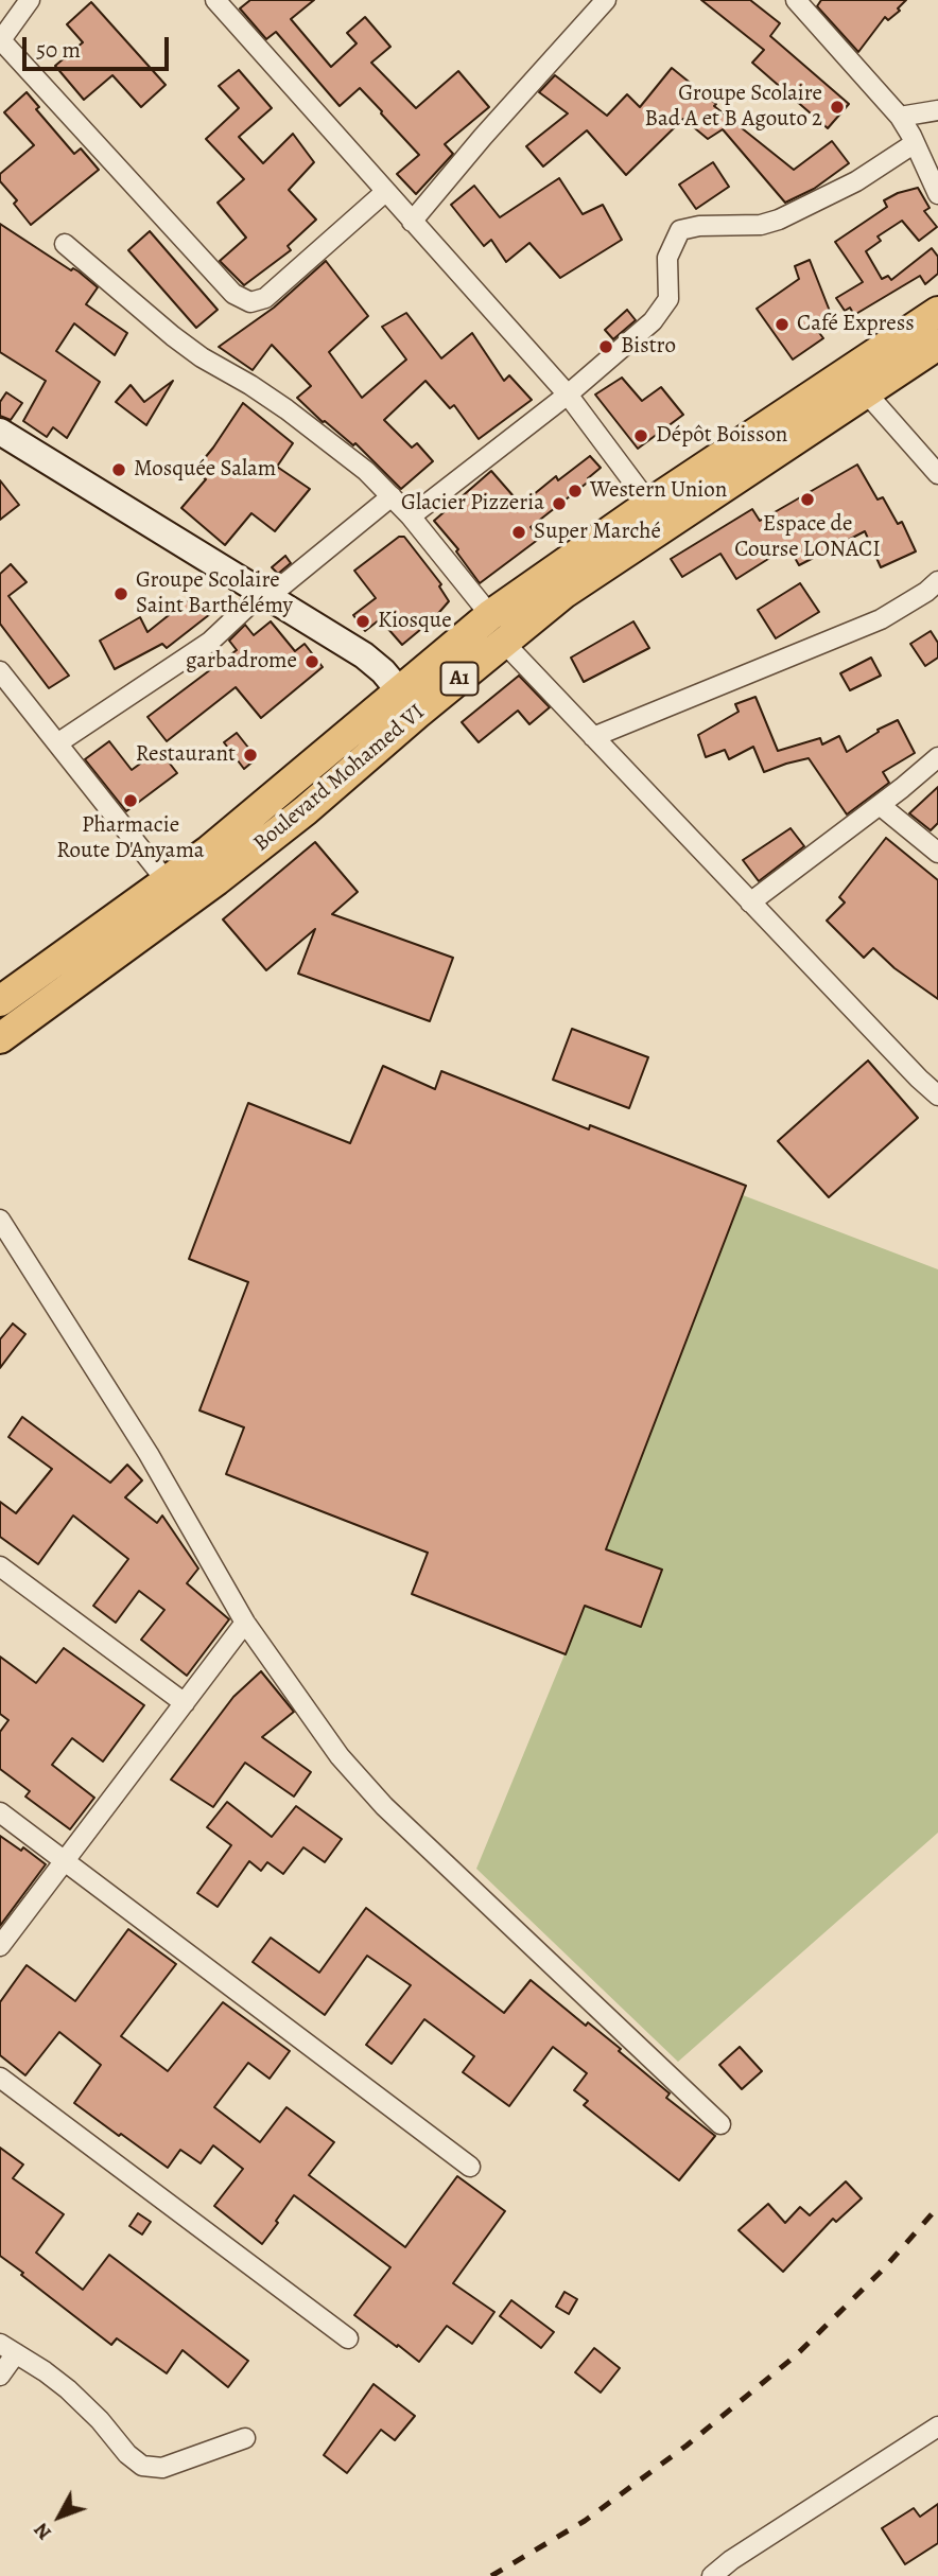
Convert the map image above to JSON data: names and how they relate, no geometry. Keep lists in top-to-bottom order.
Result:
{
  "streets": {
    "main road": ["A1", "Boulevard Mohamed VI"]
  },
  "places": [
    "Groupe Scolaire Bad A et B Agouto 2",
    "Café Express",
    "Bistro",
    "Dépôt Boisson",
    "Mosquée Salam",
    "Western Union",
    "Espace de Course LONACI",
    "Glacier Pizzeria",
    "Super Marché",
    "Groupe Scolaire Saint Barthélémy",
    "Kiosque",
    "garbadrome",
    "Restaurant",
    "Pharmacie Route D'Anyama"
  ],
  "scale_bar": "50 m",
  "north": "bottom left"
}
